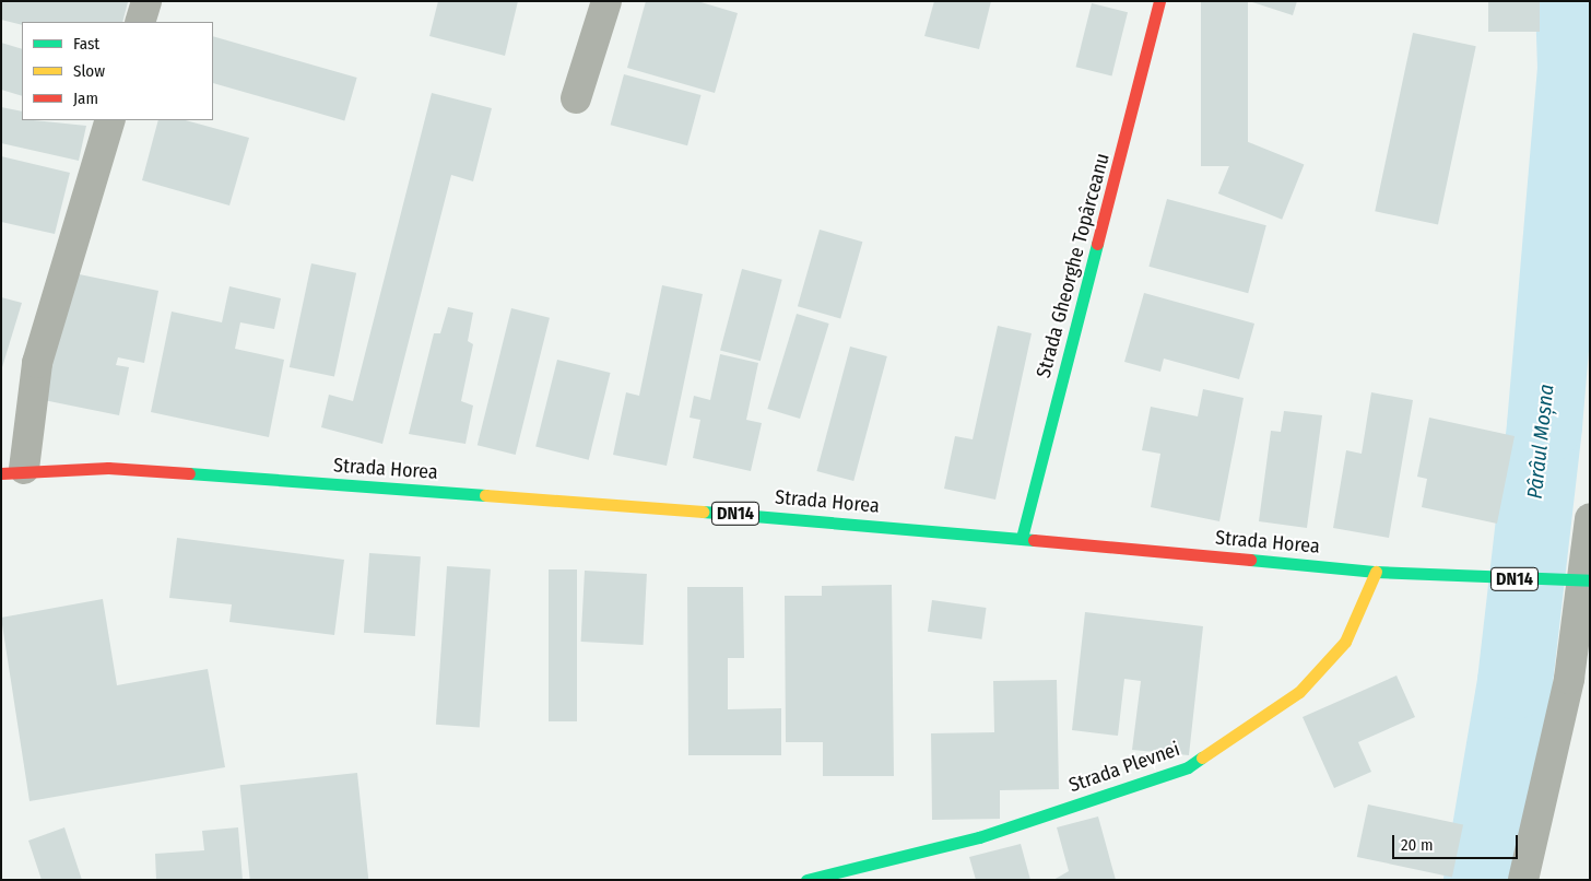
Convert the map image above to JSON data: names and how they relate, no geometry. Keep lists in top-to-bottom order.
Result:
{
  "streets": {
    "main road": [
      "Strada Gheorghe Topârceanu",
      "Strada Horea",
      "DN14",
      "Strada Plevnei"
    ]
  },
  "crossings": [
    ["Strada Gheorghe Topârceanu", "Strada Horea"],
    ["Strada Horea", "Strada Plevnei"]
  ],
  "water": ["Pârâul Moșna"],
  "legend": ["Fast", "Slow", "Jam"],
  "scale_bar": "20 m"
}
